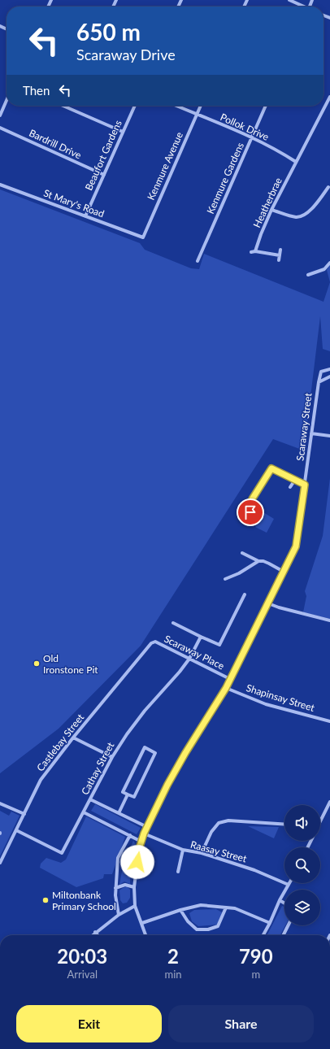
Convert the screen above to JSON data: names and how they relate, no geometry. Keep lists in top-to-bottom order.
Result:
{
  "streets": {
    "street": [
      "Pollok Drive",
      "Bardrill Drive",
      "Beaufort Gardens",
      "Kenmure Avenue",
      "Kenmure Gardens",
      "Heatherbrae",
      "St Mary's Road",
      "Scaraway Street",
      "Scaraway Place",
      "Shapinsay Street",
      "Castlebay Street",
      "Cathay Street",
      "Raasay Street"
    ]
  },
  "crossings": [
    ["Pollok Drive", "Kenmure Avenue"],
    ["Pollok Drive", "Kenmure Gardens"],
    ["Pollok Drive", "Heatherbrae"],
    ["Bardrill Drive", "Beaufort Gardens"],
    ["Beaufort Gardens", "St Mary's Road"],
    ["Kenmure Avenue", "St Mary's Road"],
    ["Scaraway Street", "Scaraway Place"],
    ["Scaraway Street", "Shapinsay Street"],
    ["Scaraway Street", "Raasay Street"],
    ["Scaraway Place", "Castlebay Street"],
    ["Scaraway Place", "Cathay Street"],
    ["Castlebay Street", "Cathay Street"]
  ],
  "places": ["Old Ironstone Pit", "Miltonbank Primary School"],
  "page": {
    "turn": ["650 m", "Scaraway Drive"],
    "then": "Then",
    "eta": [
      "20:03",
      "Arrival",
      "2",
      "min",
      "790",
      "m"
    ],
    "buttons": ["Exit", "Share"]
  }
}
